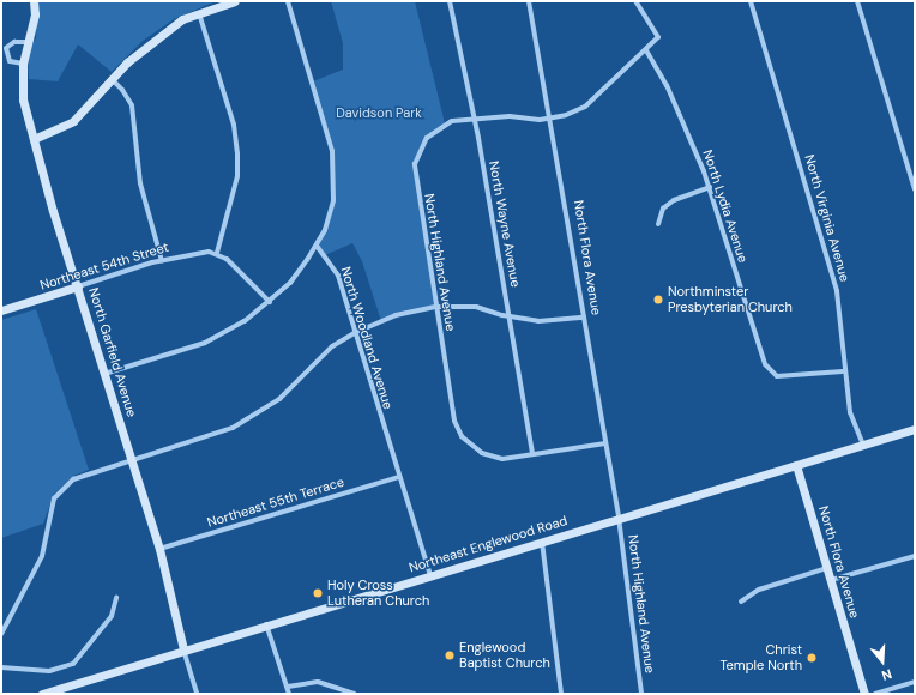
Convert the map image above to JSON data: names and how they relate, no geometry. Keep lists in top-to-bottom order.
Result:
{
  "streets": {
    "street": [
      "North Lydia Avenue",
      "North Virginia Avenue",
      "North Wayne Avenue",
      "North Flora Avenue",
      "North Highland Avenue",
      "Northeast 54th Street",
      "North Woodland Avenue",
      "North Garfield Avenue",
      "Northeast 55th Terrace",
      "Northeast Englewood Road"
    ]
  },
  "crossings": [
    ["North Lydia Avenue", "North Virginia Avenue"],
    ["North Lydia Avenue", "North Highland Avenue"],
    ["North Virginia Avenue", "Northeast Englewood Road"],
    ["North Wayne Avenue", "North Highland Avenue"],
    ["North Flora Avenue", "North Highland Avenue"],
    ["North Flora Avenue", "Northeast Englewood Road"],
    ["North Highland Avenue", "Northeast Englewood Road"],
    ["Northeast 54th Street", "North Garfield Avenue"],
    ["North Woodland Avenue", "Northeast 55th Terrace"],
    ["North Woodland Avenue", "Northeast Englewood Road"],
    ["North Garfield Avenue", "Northeast 55th Terrace"],
    ["North Garfield Avenue", "Northeast Englewood Road"]
  ],
  "parks": ["Davidson Park"],
  "places": [
    "Northminster Presbyterian Church",
    "Holy Cross Lutheran Church",
    "Englewood Baptist Church",
    "Christ Temple North"
  ],
  "north": "bottom"
}
